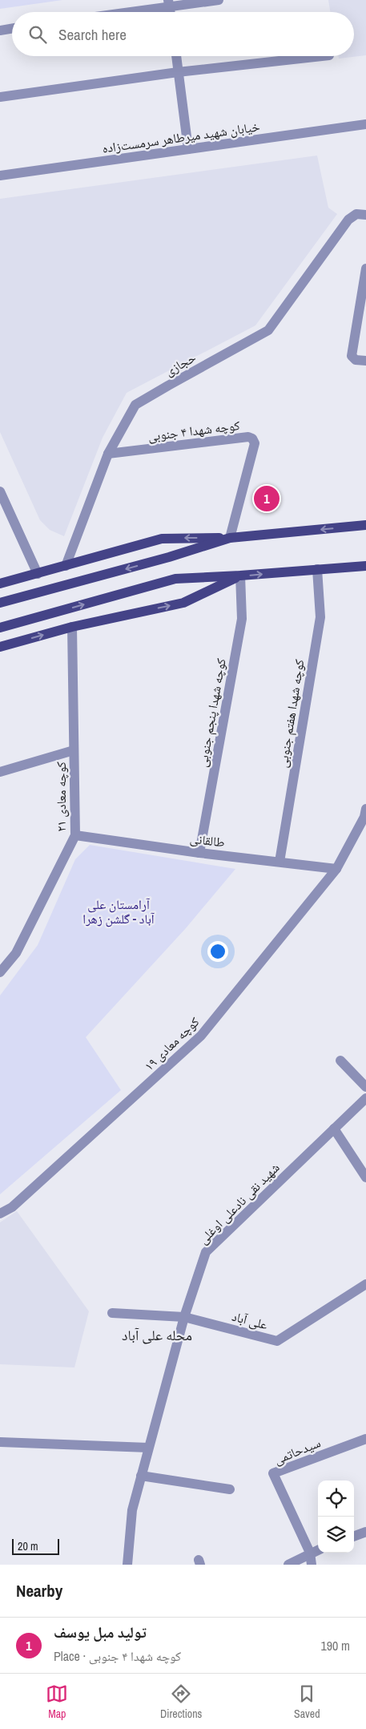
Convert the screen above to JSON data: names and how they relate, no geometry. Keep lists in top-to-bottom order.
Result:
{
  "streets": {
    "street": [
      "خیابان شهید میرطاهر سرمست‌زاده",
      "حجازی",
      "کوچه شهدا ۴ جنوبی",
      "کوچه شهدا پنجم جنوبی",
      "کوچه شهدا هفتم جنوبی",
      "کوچه معادی ۲۱",
      "طالقانی",
      "کوچه معادی ۱۹",
      "شهید نقی نادعلی اوغلی",
      "علی آباد",
      "سیدحاتمی"
    ]
  },
  "crossings": [
    ["حجازی", "کوچه شهدا ۴ جنوبی"],
    ["کوچه شهدا پنجم جنوبی", "طالقانی"],
    ["کوچه شهدا هفتم جنوبی", "طالقانی"],
    ["کوچه معادی ۲۱", "طالقانی"],
    ["طالقانی", "کوچه معادی ۱۹"],
    ["شهید نقی نادعلی اوغلی", "علی آباد"]
  ],
  "districts": ["محله علی آباد"],
  "parks": ["آرامستان علی آباد - گلشن زهرا"],
  "scale_bar": "20 m",
  "page": {
    "search": "Search here",
    "pins": "1",
    "scale": "20 m",
    "heading": "Nearby",
    "list": [
      {
        "mark": "1",
        "name": "تولید مبل یوسف",
        "note": "Place · کوچه شهدا ۴ جنوبی",
        "value": "190 m"
      }
    ],
    "nav": ["Map", "Directions", "Saved"]
  }
}
